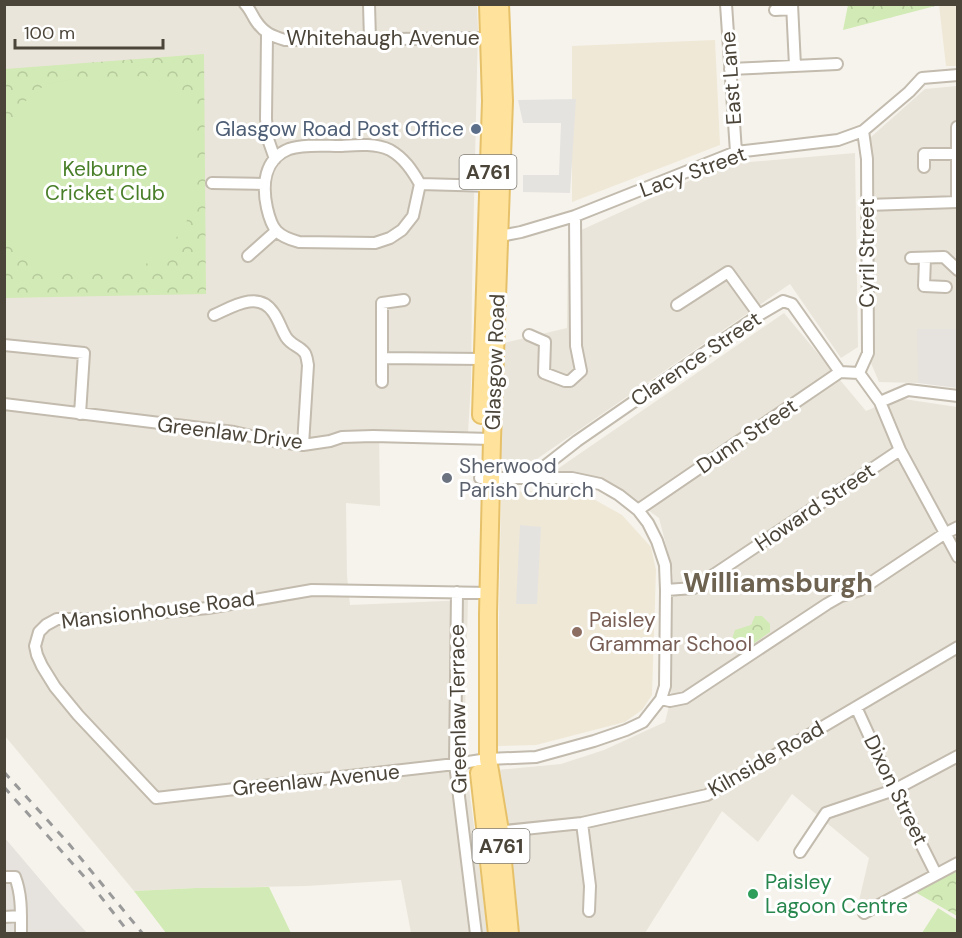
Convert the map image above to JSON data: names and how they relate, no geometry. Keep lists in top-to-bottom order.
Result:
{
  "streets": {
    "main road": ["A761", "Glasgow Road"],
    "street": [
      "Whitehaugh Avenue",
      "East Lane",
      "Lacy Street",
      "Cyril Street",
      "Clarence Street",
      "Greenlaw Drive",
      "Dunn Street",
      "Howard Street",
      "Mansionhouse Road",
      "Greenlaw Terrace",
      "Kilnside Road",
      "Greenlaw Avenue",
      "Dixon Street"
    ]
  },
  "crossings": [
    ["Whitehaugh Avenue", "Glasgow Road"],
    ["East Lane", "Lacy Street"],
    ["Lacy Street", "Cyril Street"],
    ["Lacy Street", "Glasgow Road"],
    ["Clarence Street", "Dunn Street"],
    ["Glasgow Road", "Greenlaw Drive"],
    ["Glasgow Road", "Mansionhouse Road"],
    ["Glasgow Road", "Kilnside Road"],
    ["Glasgow Road", "Greenlaw Avenue"],
    ["Mansionhouse Road", "Greenlaw Terrace"],
    ["Mansionhouse Road", "Greenlaw Avenue"],
    ["Greenlaw Terrace", "Greenlaw Avenue"],
    ["Kilnside Road", "Dixon Street"]
  ],
  "districts": ["Williamsburgh"],
  "parks": ["Kelburne Cricket Club"],
  "places": [
    "Glasgow Road Post Office",
    "Sherwood Parish Church",
    "Paisley Grammar School",
    "Paisley Lagoon Centre"
  ],
  "scale_bar": "100 m"
}
